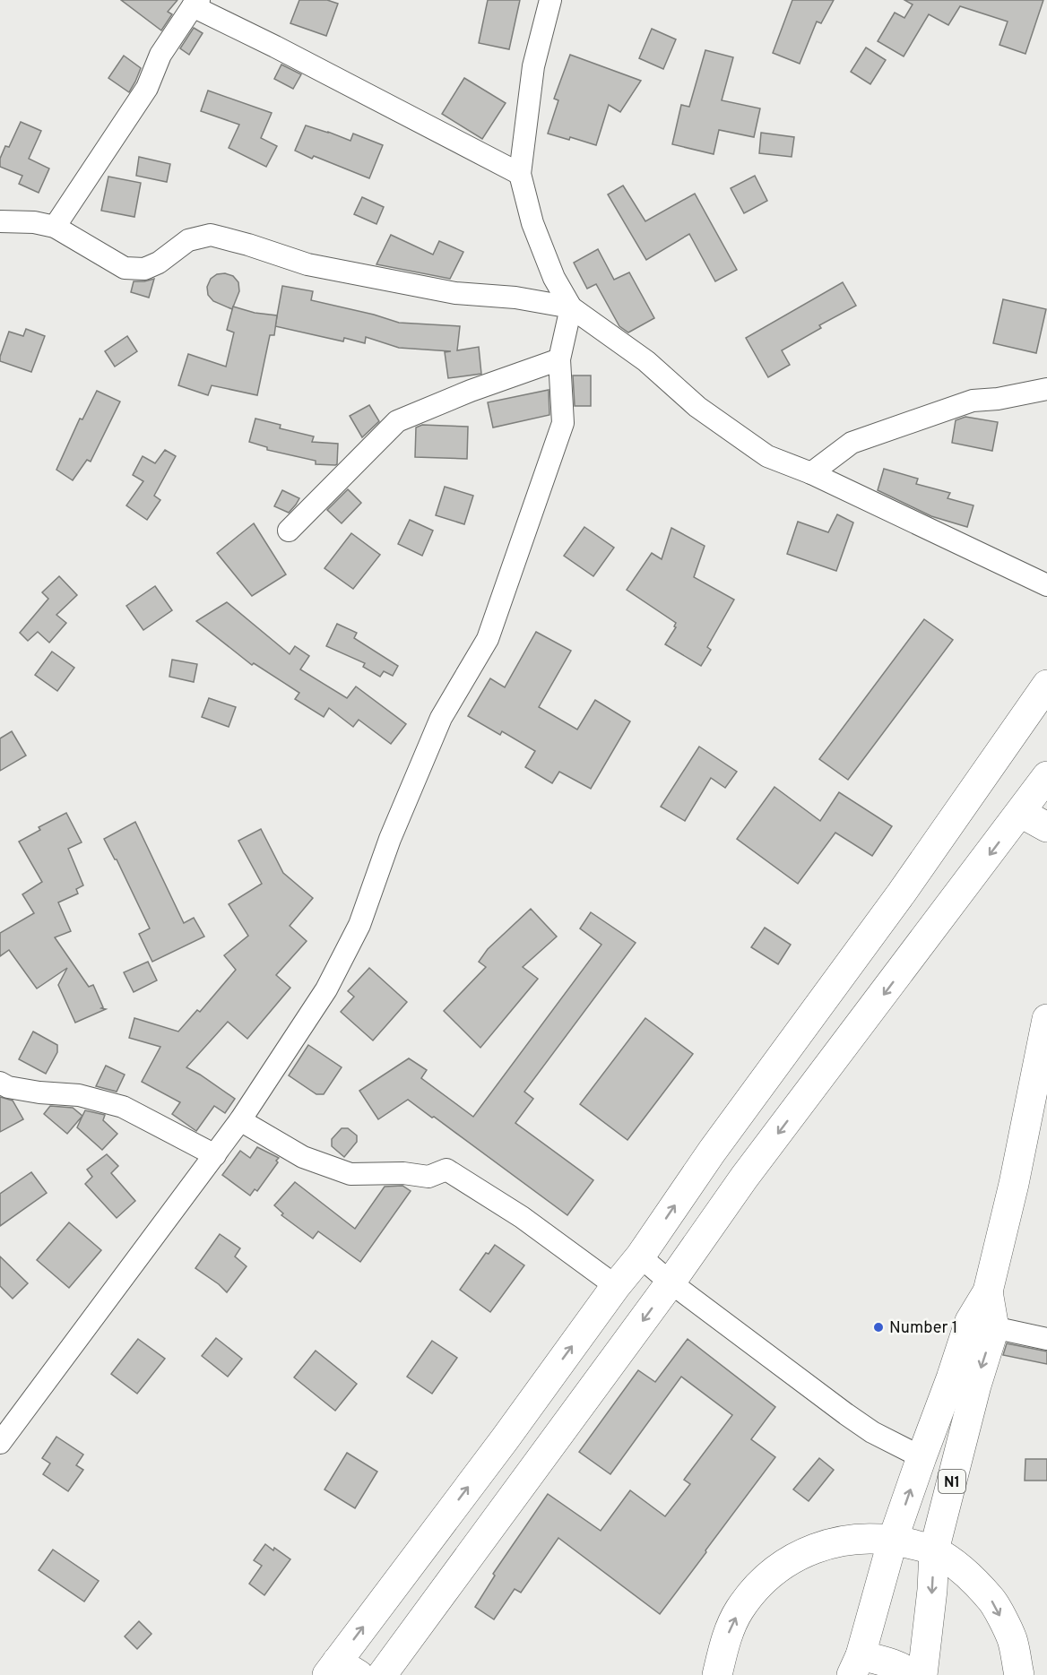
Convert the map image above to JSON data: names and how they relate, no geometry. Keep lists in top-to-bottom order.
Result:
{
  "streets": {
    "main road": ["N1"]
  },
  "places": ["Number 1"]
}
